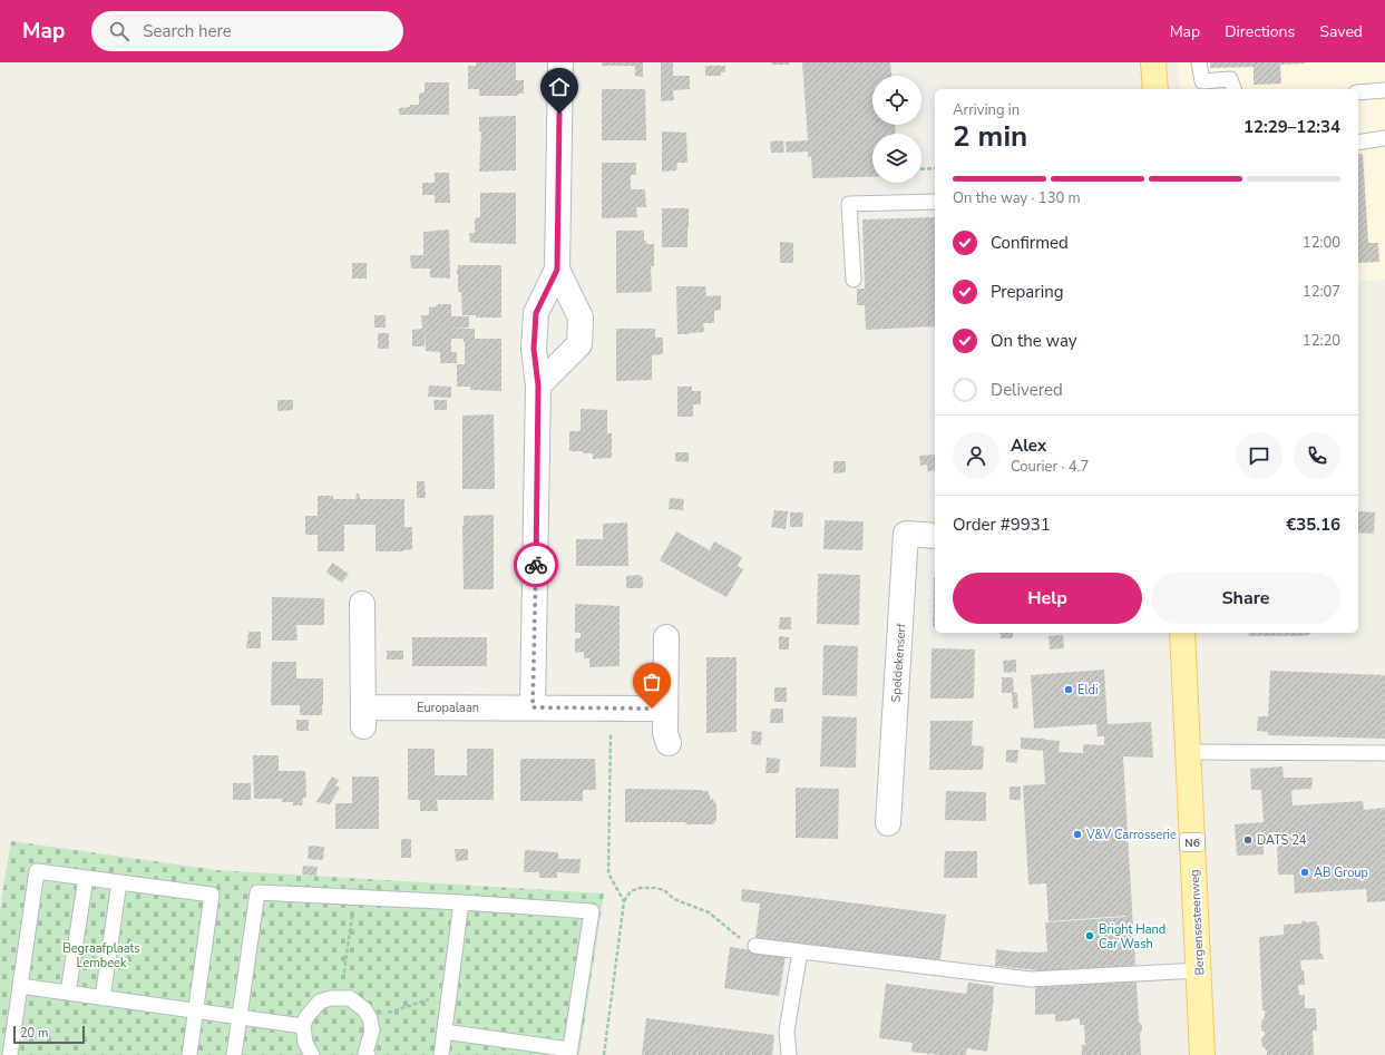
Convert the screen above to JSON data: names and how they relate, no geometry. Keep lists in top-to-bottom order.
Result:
{
  "streets": {
    "main road": ["N6", "Bergensesteenweg"],
    "street": ["Speldekenserf", "Europalaan"]
  },
  "parks": ["Begraafplaats Lembeek"],
  "places": [
    "Eldi",
    "V&V Carrosserie",
    "DATS 24",
    "AB Group",
    "Bright Hand Car Wash"
  ],
  "scale_bar": "20 m",
  "page": {
    "header": "Map",
    "search": "Search here",
    "nav": ["Map", "Directions", "Saved"],
    "heading": ["2 min", "Arriving in", "12:29–12:34"],
    "panel": [
      "Alex",
      "Courier · 4.7",
      "Order #9931",
      "€35.16"
    ],
    "bar": "On the way · 130 m",
    "list": [
      ["Confirmed", "12:00"],
      ["Preparing", "12:07"],
      ["On the way", "12:20"],
      "Delivered"
    ],
    "buttons": ["Help", "Share"],
    "scale": "20 m"
  }
}
